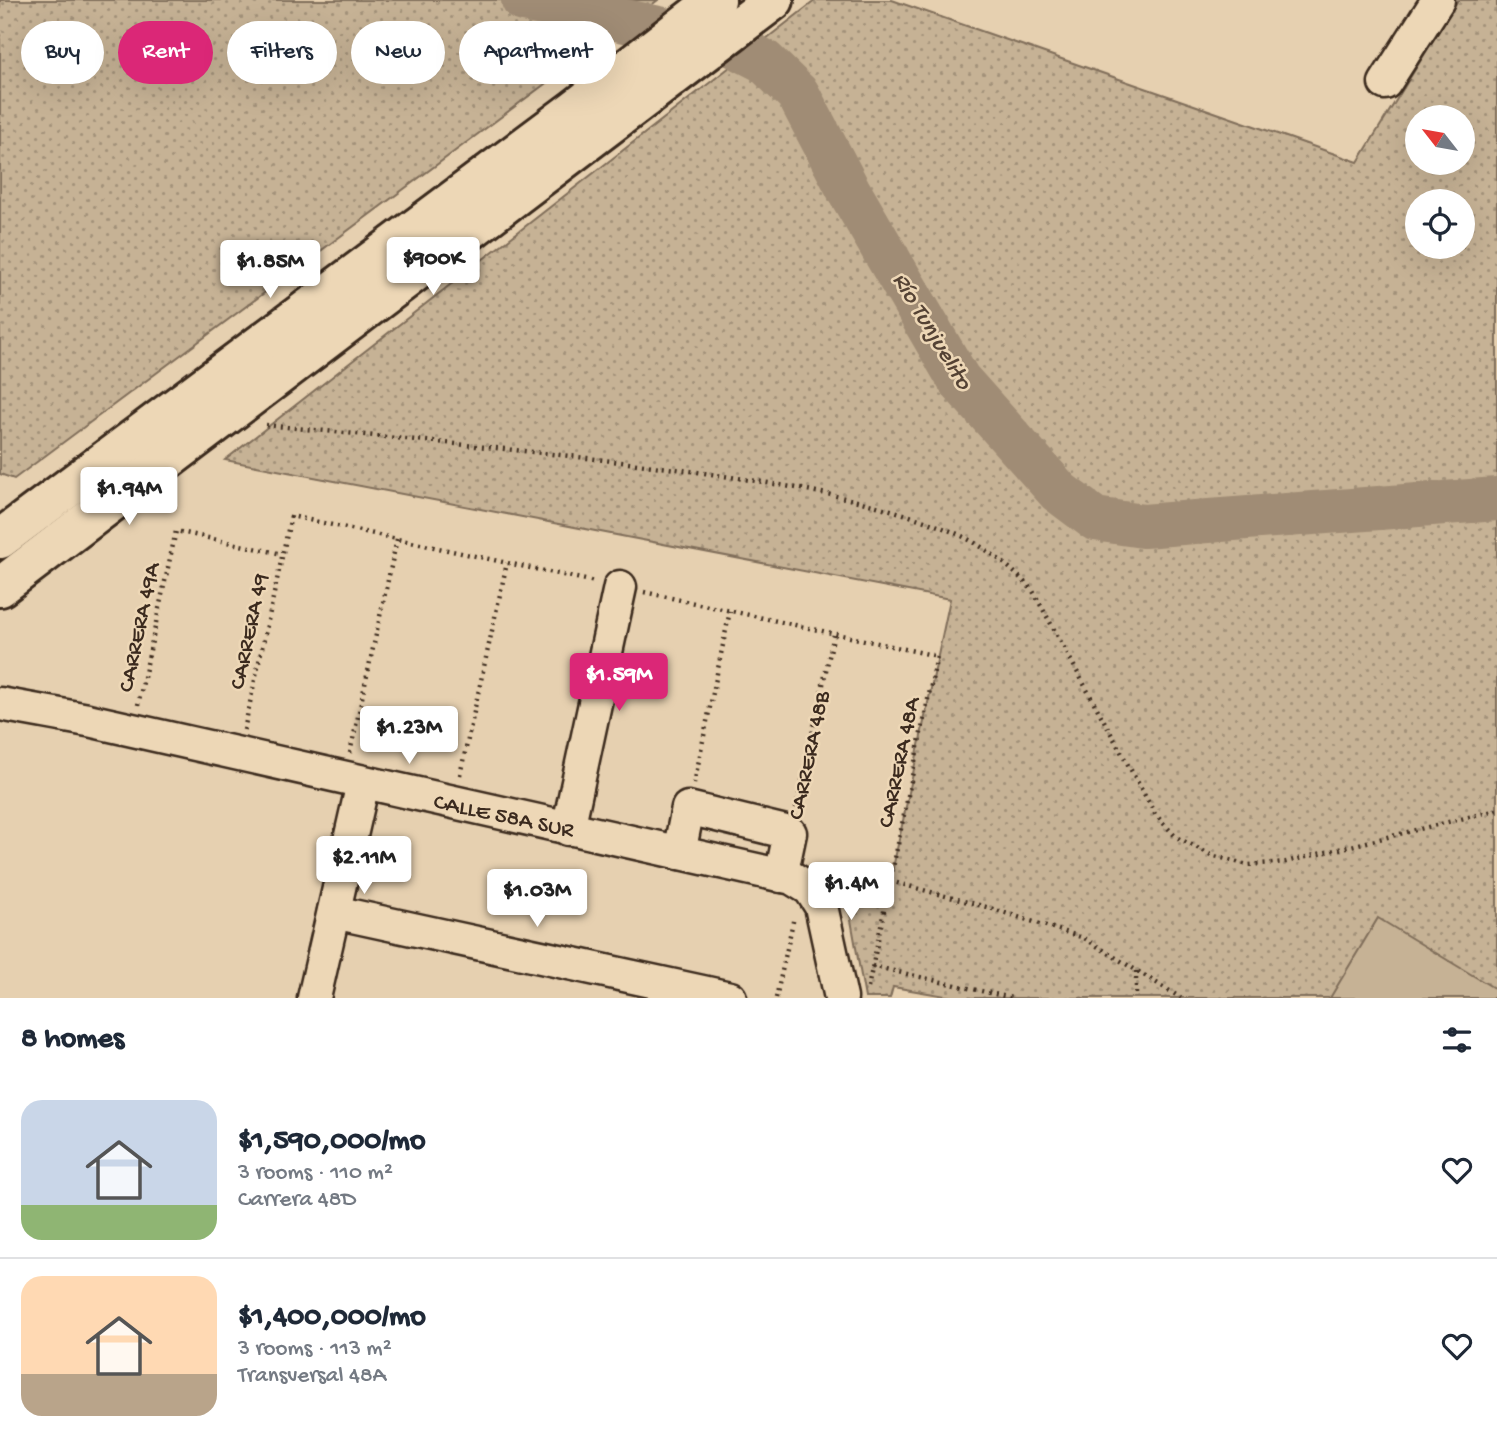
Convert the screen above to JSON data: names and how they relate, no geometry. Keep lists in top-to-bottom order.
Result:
{
  "streets": {
    "street": ["CARRERA 48B", "CALLE 58A SUR"],
    "path": ["CARRERA 49A", "CARRERA 49", "CARRERA 48A"]
  },
  "crossings": [
    ["CARRERA 49A", "CARRERA 49"],
    ["CARRERA 49A", "CALLE 58A SUR"],
    ["CARRERA 49", "CALLE 58A SUR"],
    ["CARRERA 48B", "CALLE 58A SUR"]
  ],
  "water": ["Río Tunjuelito"],
  "north": "top left",
  "page": {
    "chip": [
      "Buy",
      "Rent",
      "Filters",
      "New",
      "Apartment"
    ],
    "price": [
      "$900K",
      "$1.85M",
      "$1.94M",
      "$1.59M",
      "$1.23M",
      "$2.11M",
      "$1.4M",
      "$1.03M"
    ],
    "heading": "8 homes",
    "list": [
      {
        "name": "$1,590,000/mo",
        "note": "3 rooms · 110 m² · Carrera 48D"
      },
      {
        "name": "$1,400,000/mo",
        "note": "3 rooms · 113 m² · Transversal 48A"
      }
    ]
  }
}
